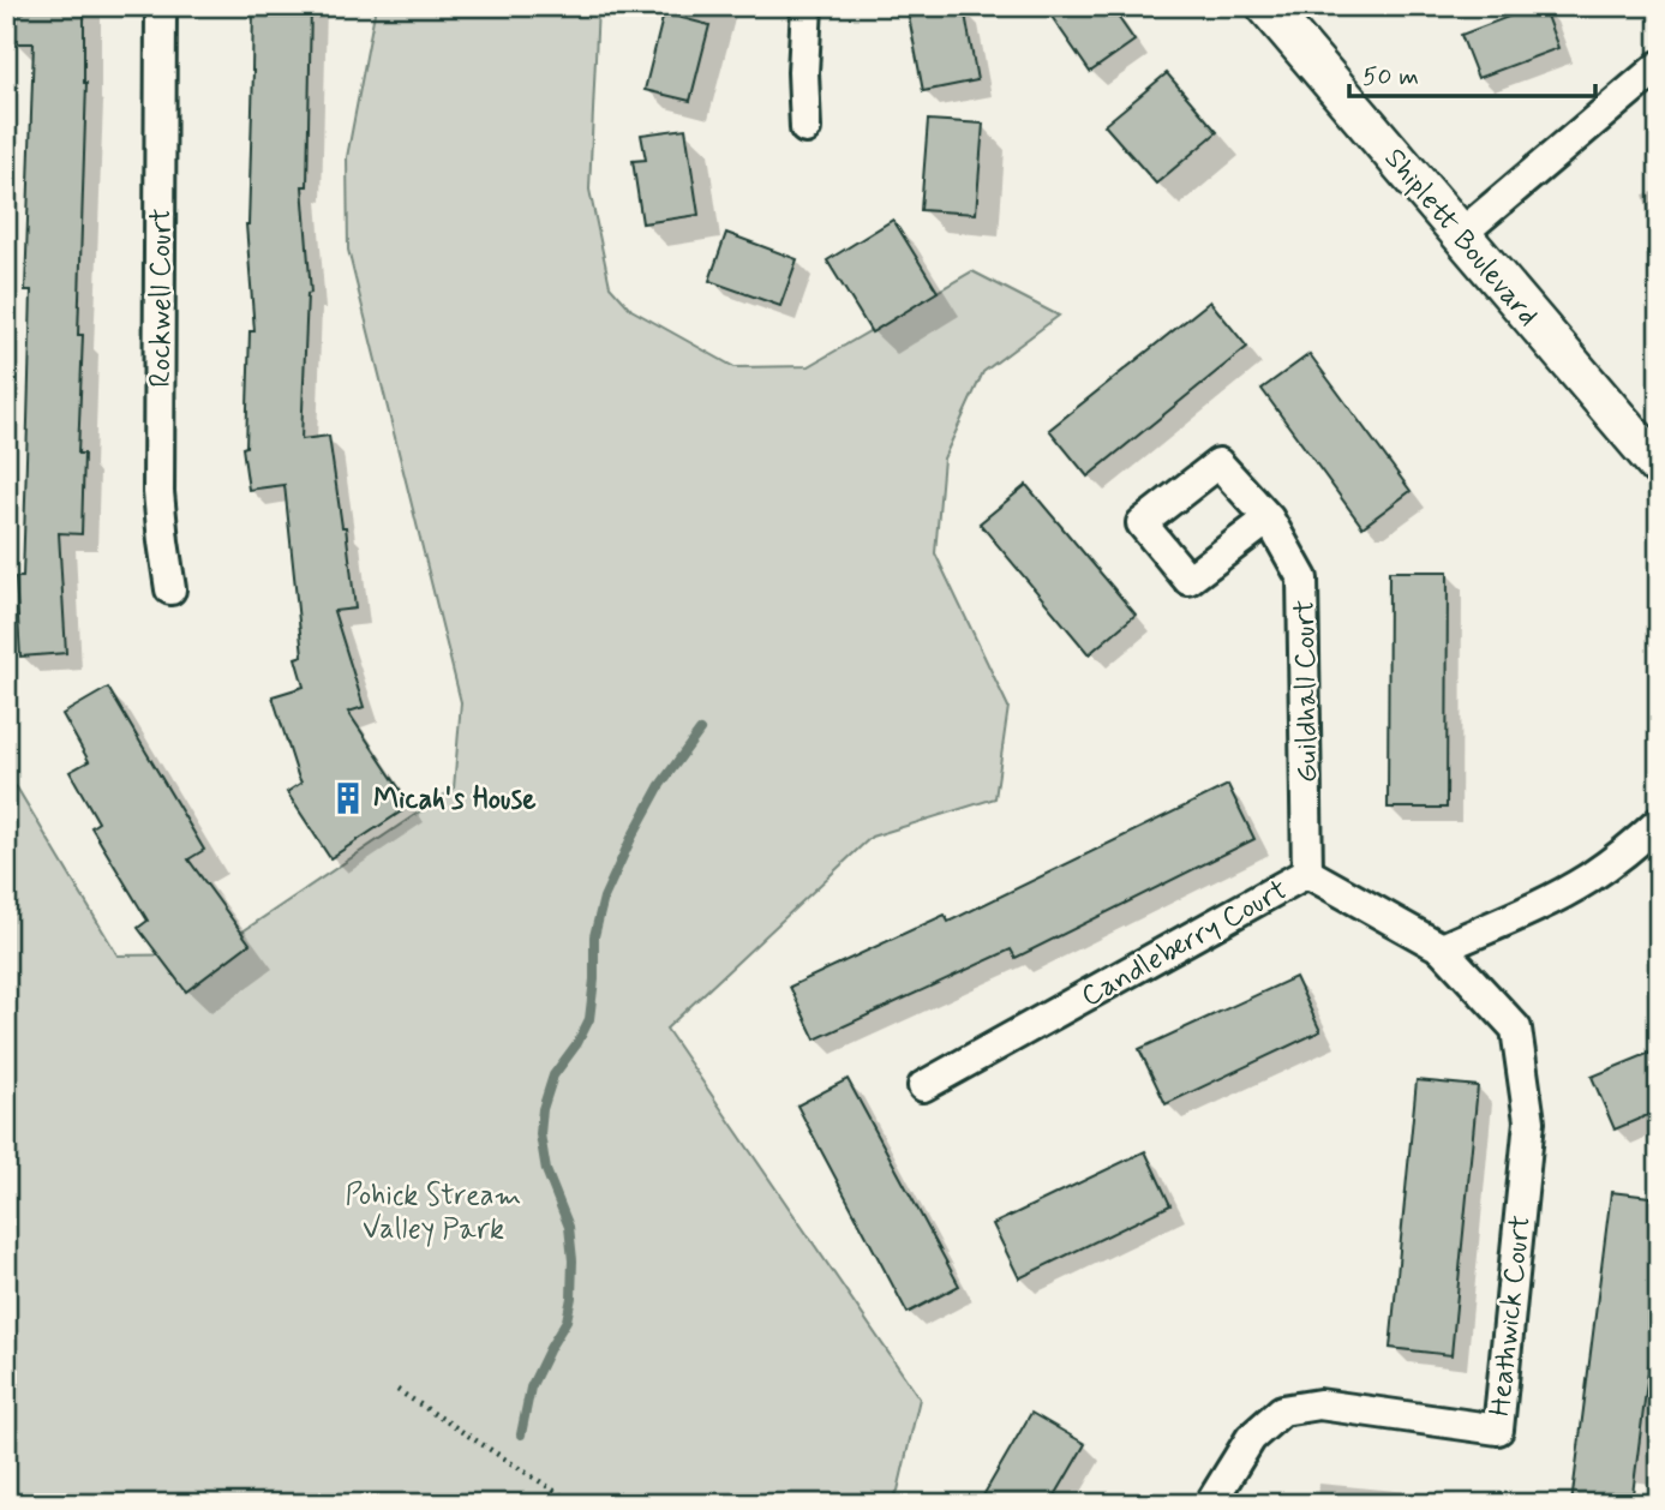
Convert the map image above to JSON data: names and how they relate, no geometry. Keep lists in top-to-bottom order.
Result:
{
  "streets": {
    "street": [
      "Shiplett Boulevard",
      "Rockwell Court",
      "Guildhall Court",
      "Candleberry Court",
      "Heathwick Court"
    ]
  },
  "crossings": [
    ["Guildhall Court", "Candleberry Court"],
    ["Candleberry Court", "Heathwick Court"]
  ],
  "parks": ["Pohick Stream Valley Park"],
  "places": {
    "building": ["Micah's House"]
  },
  "scale_bar": "50 m"
}
